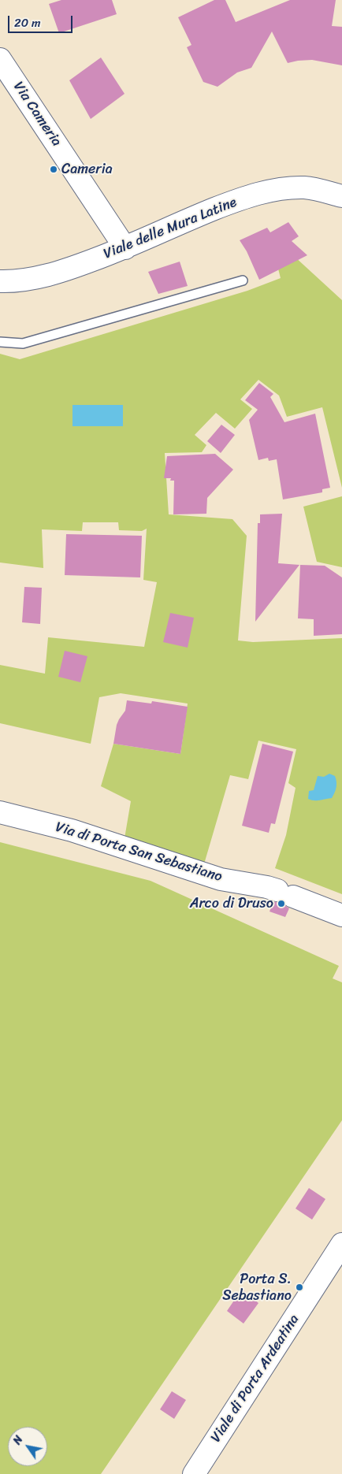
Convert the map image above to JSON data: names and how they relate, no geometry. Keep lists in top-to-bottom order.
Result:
{
  "streets": {
    "street": [
      "Via Cameria",
      "Viale delle Mura Latine",
      "Via di Porta San Sebastiano",
      "Viale di Porta Ardeatina"
    ]
  },
  "crossings": [
    ["Via Cameria", "Viale delle Mura Latine"]
  ],
  "places": ["Cameria", "Arco di Druso", "Porta S. Sebastiano"],
  "scale_bar": "20 m",
  "north": "top left"
}
